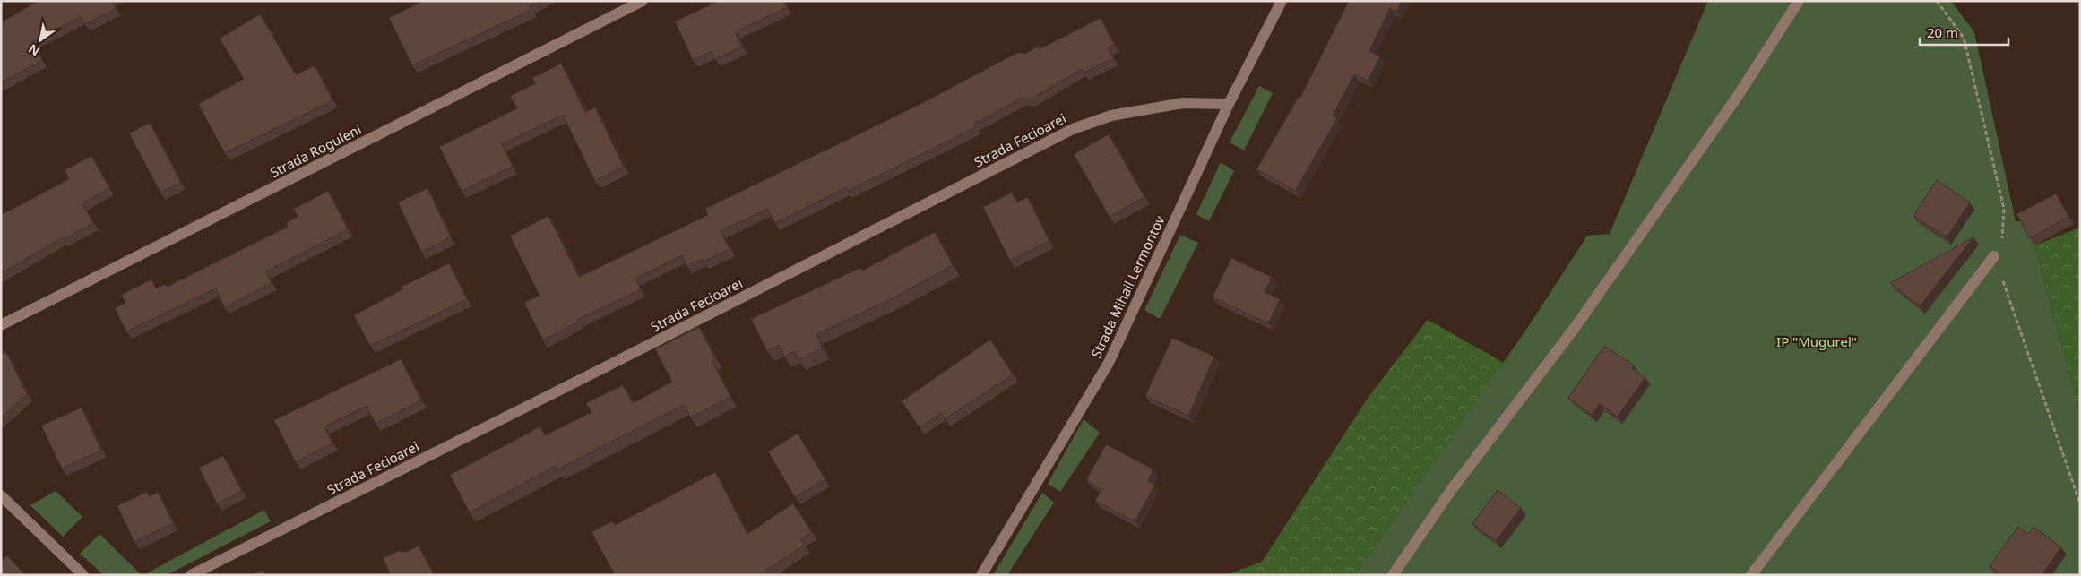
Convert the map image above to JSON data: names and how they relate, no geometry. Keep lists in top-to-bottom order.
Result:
{
  "streets": {
    "street": ["Strada Fecioarei", "Strada Roguleni", "Strada Mihail Lermontov"]
  },
  "crossings": [
    ["Strada Fecioarei", "Strada Mihail Lermontov"]
  ],
  "parks": ["IP \"Mugurel\""],
  "scale_bar": "20 m",
  "north": "bottom left"
}
